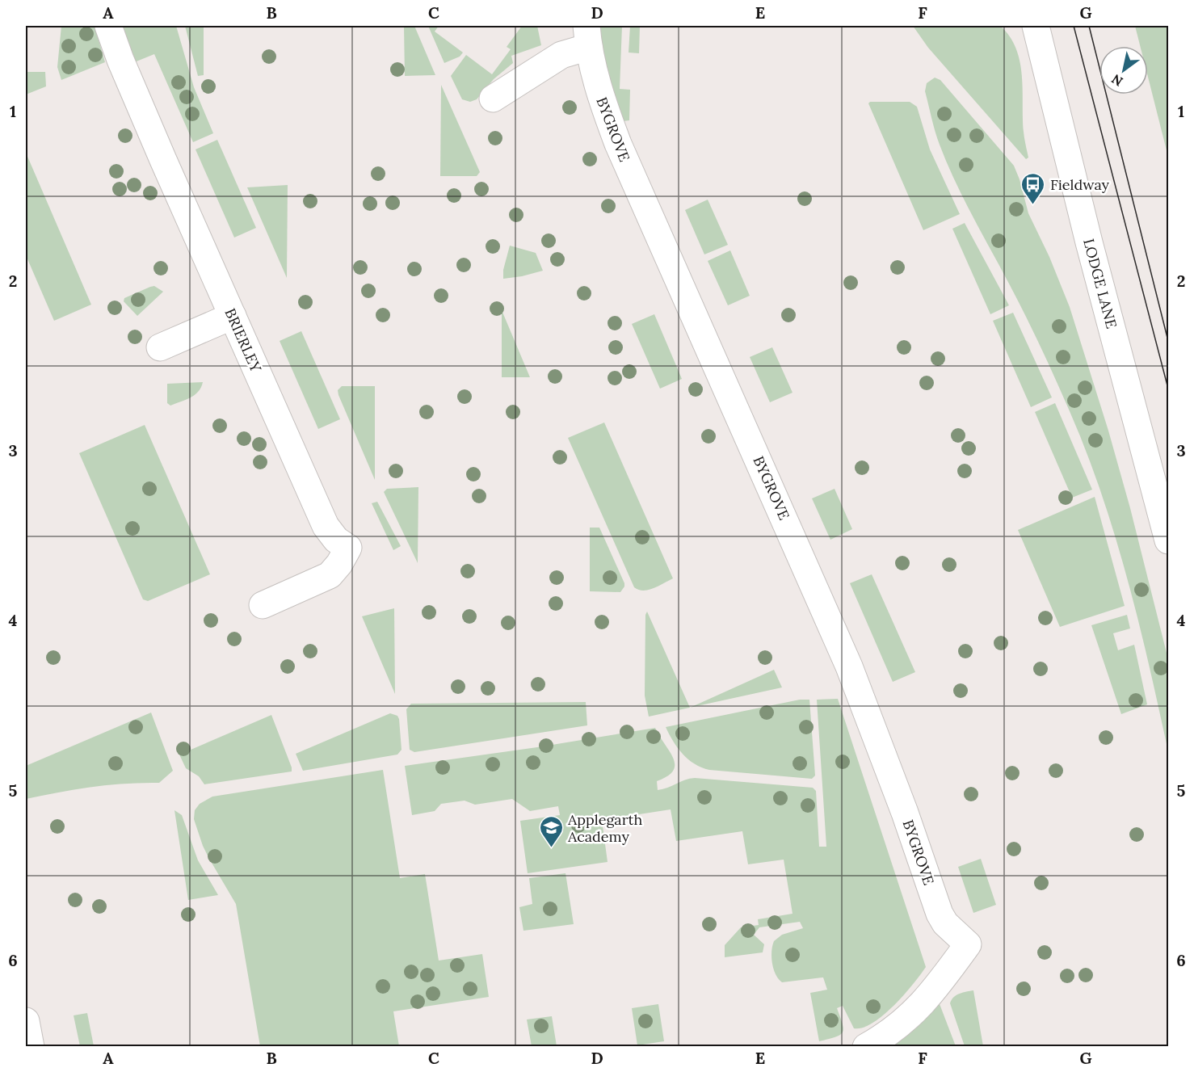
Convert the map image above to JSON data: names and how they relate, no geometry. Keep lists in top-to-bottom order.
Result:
{
  "streets": {
    "street": ["BYGROVE", "LODGE LANE", "BRIERLEY"]
  },
  "places": {
    "bus stop": ["Fieldway"],
    "school or university": ["Applegarth Academy"]
  },
  "north": "bottom left",
  "grid": {
    "columns": [
      "A",
      "B",
      "C",
      "D",
      "E",
      "F",
      "G"
    ],
    "rows": [
      "1",
      "2",
      "3",
      "4",
      "5",
      "6"
    ]
  }
}
